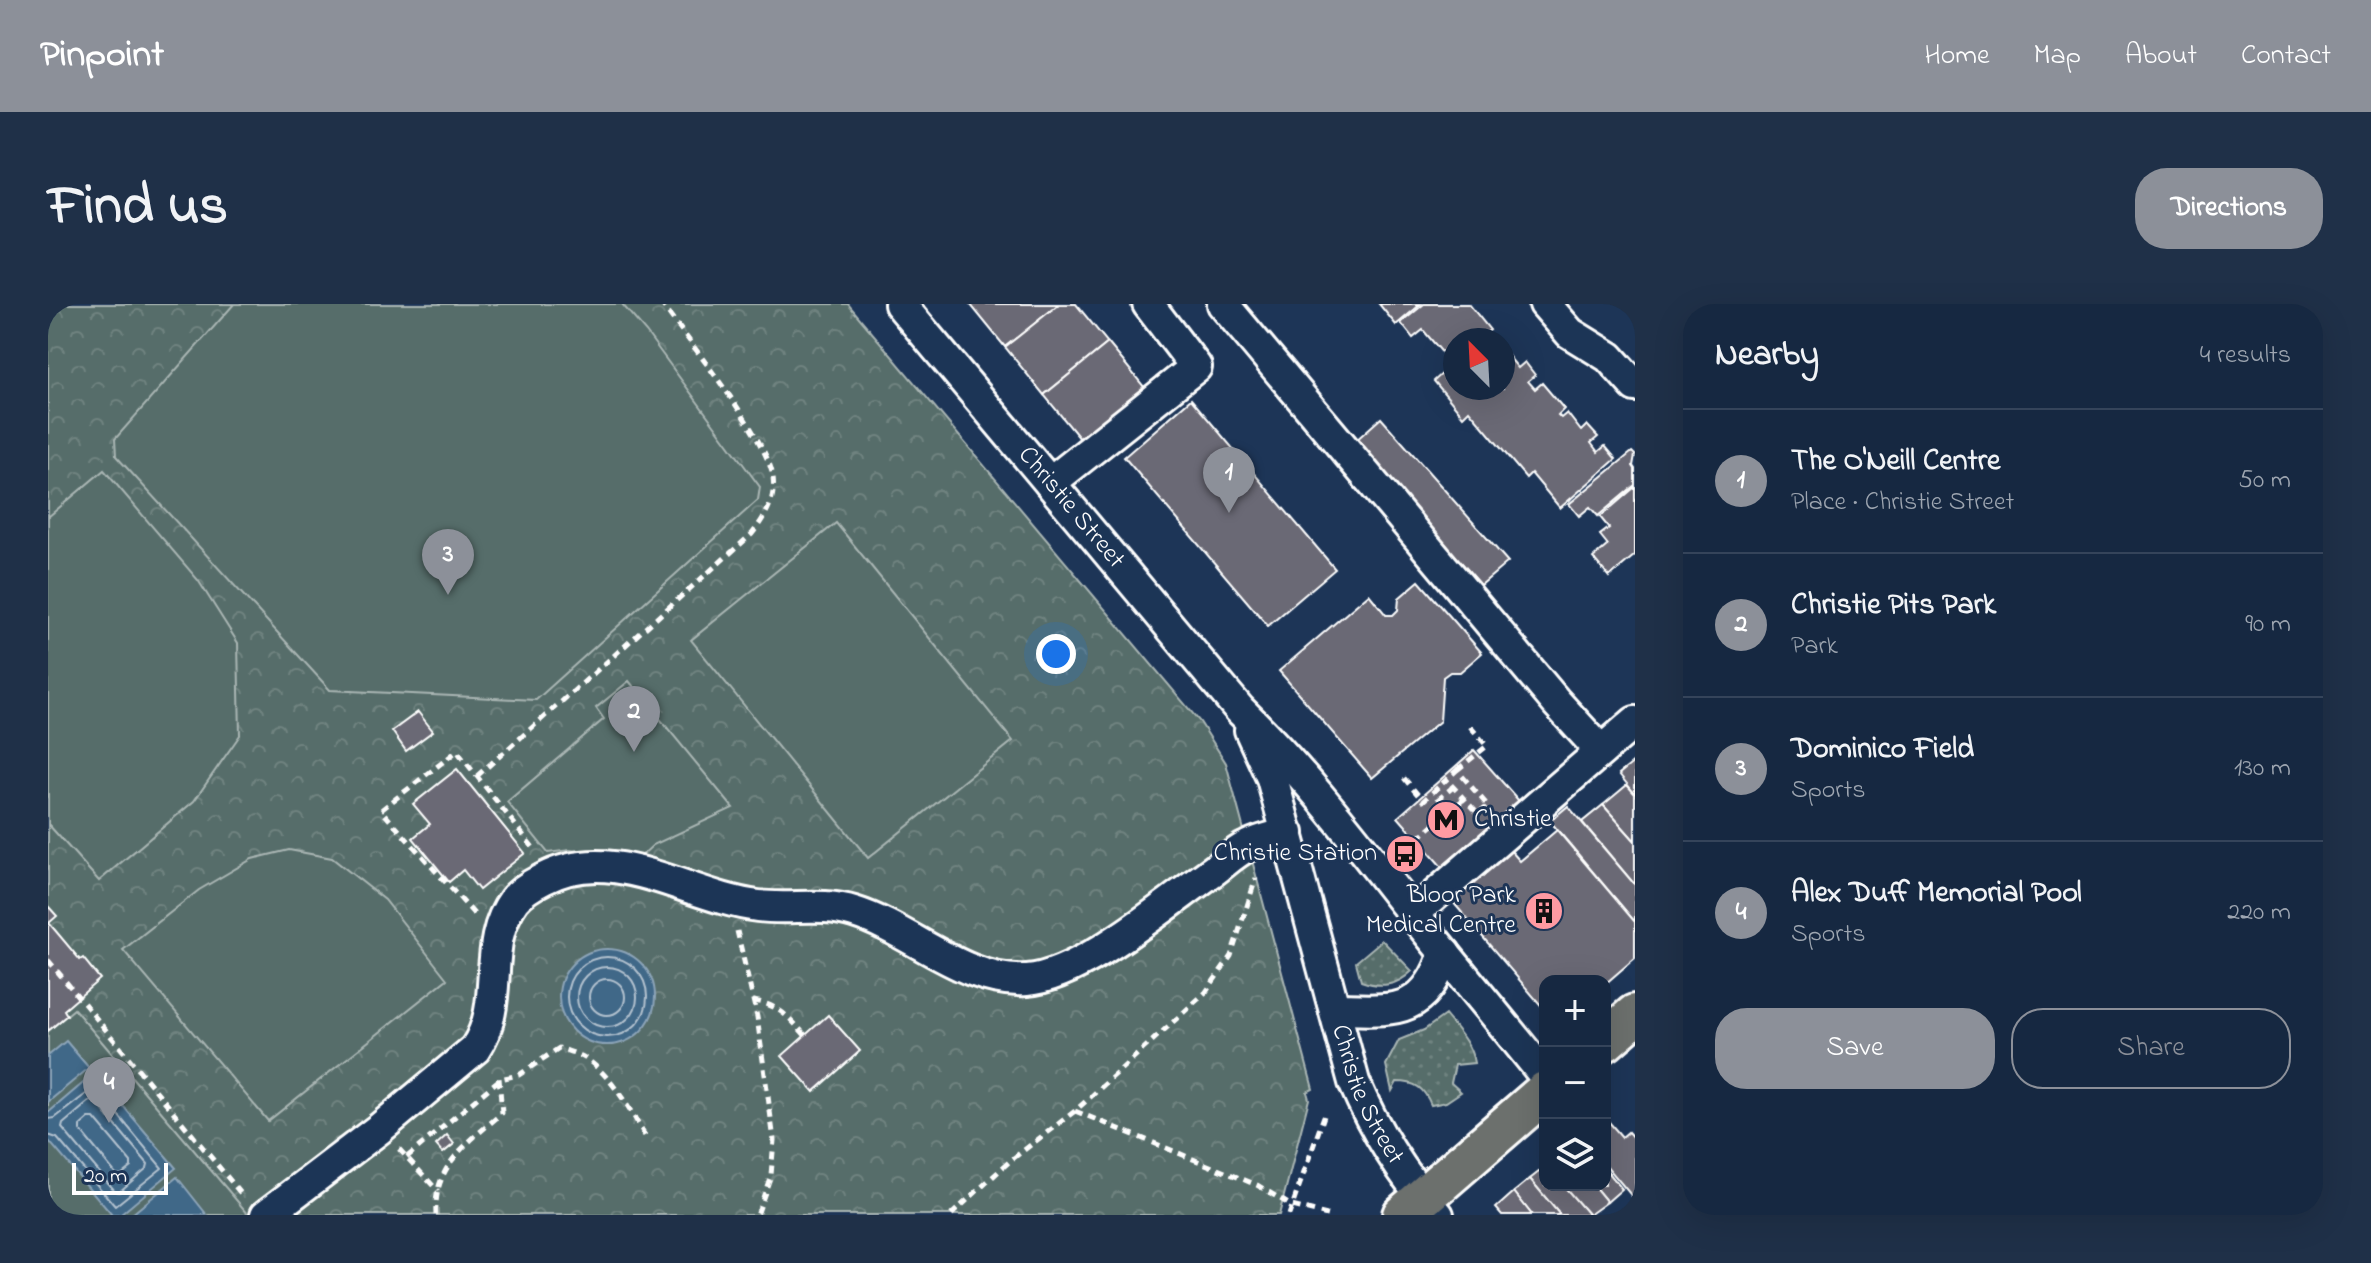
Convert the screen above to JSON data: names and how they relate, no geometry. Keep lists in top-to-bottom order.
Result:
{
  "streets": {
    "street": ["Christie Street"]
  },
  "places": {
    "metro station": ["Christie"],
    "bus stop": ["Christie Station"],
    "building": ["Bloor Park Medical Centre"]
  },
  "scale_bar": "20 m",
  "north": "top left",
  "page": {
    "header": "Pinpoint",
    "nav": [
      "Home",
      "Map",
      "About",
      "Contact"
    ],
    "title": "Find us",
    "buttons": [
      "Directions",
      ["Save", "Share"]
    ],
    "heading": ["Nearby", "4 results"],
    "list": [
      {
        "mark": "1",
        "name": "The O'Neill Centre",
        "note": "Place · Christie Street",
        "value": "50 m"
      },
      {
        "mark": "2",
        "name": "Christie Pits Park",
        "note": "Park",
        "value": "90 m"
      },
      {
        "mark": "3",
        "name": "Dominico Field",
        "note": "Sports",
        "value": "130 m"
      },
      {
        "mark": "4",
        "name": "Alex Duff Memorial Pool",
        "note": "Sports",
        "value": "220 m"
      }
    ],
    "pins": [
      "1",
      "3",
      "2",
      "4"
    ],
    "map_buttons": ["+", "−"],
    "scale": "20 m"
  }
}
